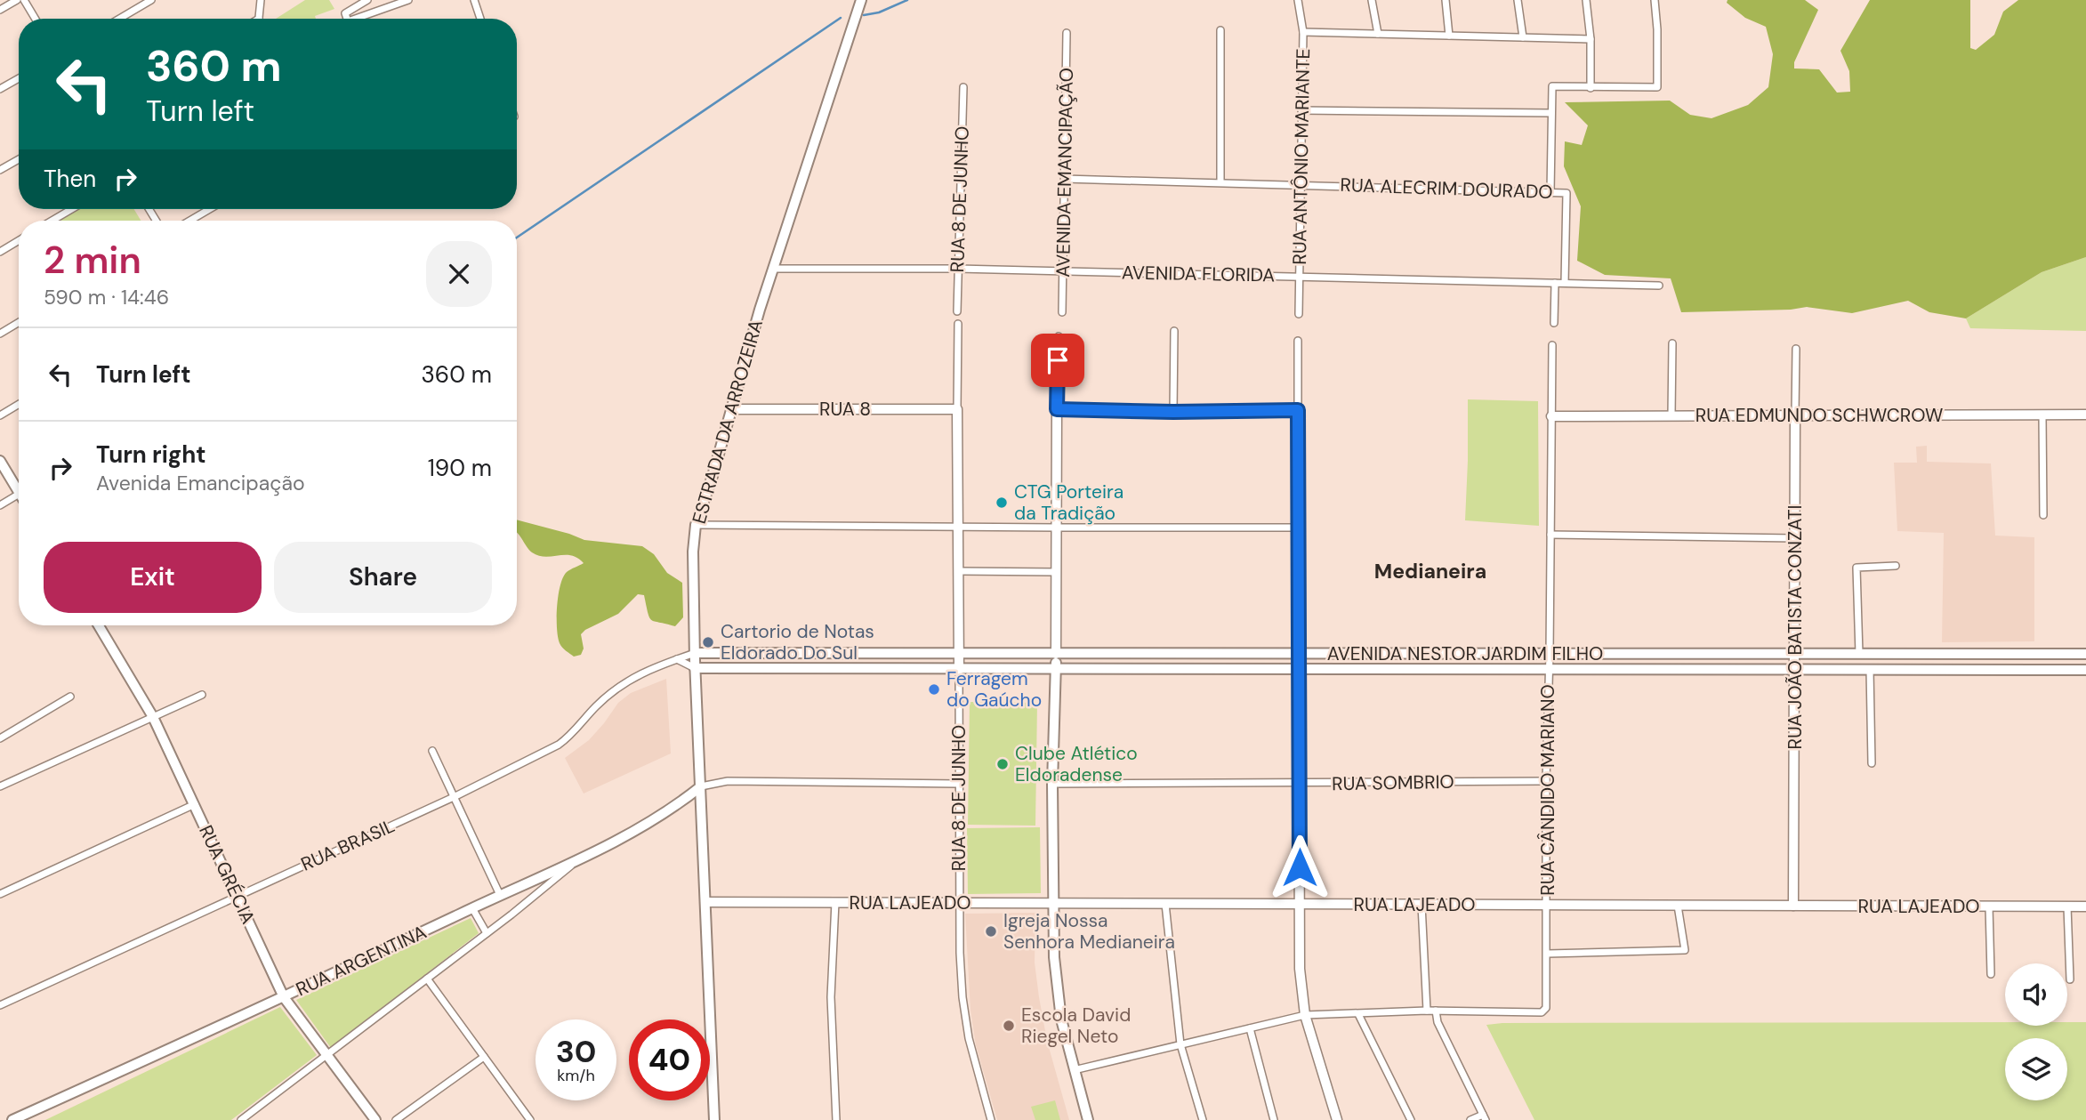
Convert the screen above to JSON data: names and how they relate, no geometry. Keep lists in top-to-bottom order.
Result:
{
  "streets": {
    "main road": [
      "ESTRADA DA ARROZEIRA",
      "AVENIDA NESTOR JARDIM FILHO",
      "RUA GRÉCIA",
      "RUA ARGENTINA"
    ],
    "street": [
      "RUA ANTÔNIO MARIANTE",
      "AVENIDA EMANCIPAÇÃO",
      "RUA ALECRIM DOURADO",
      "RUA 8 DE JUNHO",
      "AVENIDA FLORIDA",
      "RUA 8",
      "RUA EDMUNDO SCHWCROW",
      "RUA JOÃO BATISTA CONZATI",
      "RUA SOMBRIO",
      "RUA CÂNDIDO MARIANO",
      "RUA BRASIL",
      "RUA LAJEADO"
    ]
  },
  "crossings": [
    ["RUA ANTÔNIO MARIANTE", "RUA ALECRIM DOURADO"],
    ["RUA ANTÔNIO MARIANTE", "AVENIDA FLORIDA"],
    ["AVENIDA EMANCIPAÇÃO", "RUA ALECRIM DOURADO"],
    ["AVENIDA EMANCIPAÇÃO", "AVENIDA FLORIDA"],
    ["RUA ALECRIM DOURADO", "AVENIDA FLORIDA"],
    ["RUA 8 DE JUNHO", "AVENIDA FLORIDA"],
    ["RUA 8 DE JUNHO", "RUA 8"],
    ["RUA 8 DE JUNHO", "AVENIDA NESTOR JARDIM FILHO"],
    ["RUA 8 DE JUNHO", "RUA LAJEADO"],
    ["AVENIDA FLORIDA", "ESTRADA DA ARROZEIRA"],
    ["RUA 8", "ESTRADA DA ARROZEIRA"],
    ["RUA EDMUNDO SCHWCROW", "RUA JOÃO BATISTA CONZATI"],
    ["RUA EDMUNDO SCHWCROW", "RUA CÂNDIDO MARIANO"],
    ["ESTRADA DA ARROZEIRA", "AVENIDA NESTOR JARDIM FILHO"],
    ["ESTRADA DA ARROZEIRA", "RUA BRASIL"],
    ["ESTRADA DA ARROZEIRA", "RUA LAJEADO"],
    ["ESTRADA DA ARROZEIRA", "RUA ARGENTINA"],
    ["RUA JOÃO BATISTA CONZATI", "AVENIDA NESTOR JARDIM FILHO"],
    ["RUA JOÃO BATISTA CONZATI", "RUA LAJEADO"],
    ["AVENIDA NESTOR JARDIM FILHO", "RUA CÂNDIDO MARIANO"],
    ["AVENIDA NESTOR JARDIM FILHO", "RUA BRASIL"],
    ["RUA SOMBRIO", "RUA CÂNDIDO MARIANO"],
    ["RUA CÂNDIDO MARIANO", "RUA LAJEADO"],
    ["RUA BRASIL", "RUA GRÉCIA"],
    ["RUA GRÉCIA", "RUA ARGENTINA"]
  ],
  "districts": ["Medianeira"],
  "places": [
    "CTG Porteira da Tradição",
    "Cartorio de Notas Eldorado Do Sul",
    "Ferragem do Gaúcho",
    "Clube Atlético Eldoradense",
    "Igreja Nossa Senhora Medianeira",
    "Escola David Riegel Neto"
  ],
  "page": {
    "turn": ["360 m", "Turn left"],
    "then": "Then",
    "heading": ["2 min", "590 m · 14:46"],
    "list": [
      {
        "name": "Turn left",
        "value": "360 m"
      },
      {
        "name": "Turn right",
        "note": "Avenida Emancipação",
        "value": "190 m"
      }
    ],
    "buttons": ["Exit", "Share"],
    "speed": "30 km/h",
    "limit": "40"
  }
}
